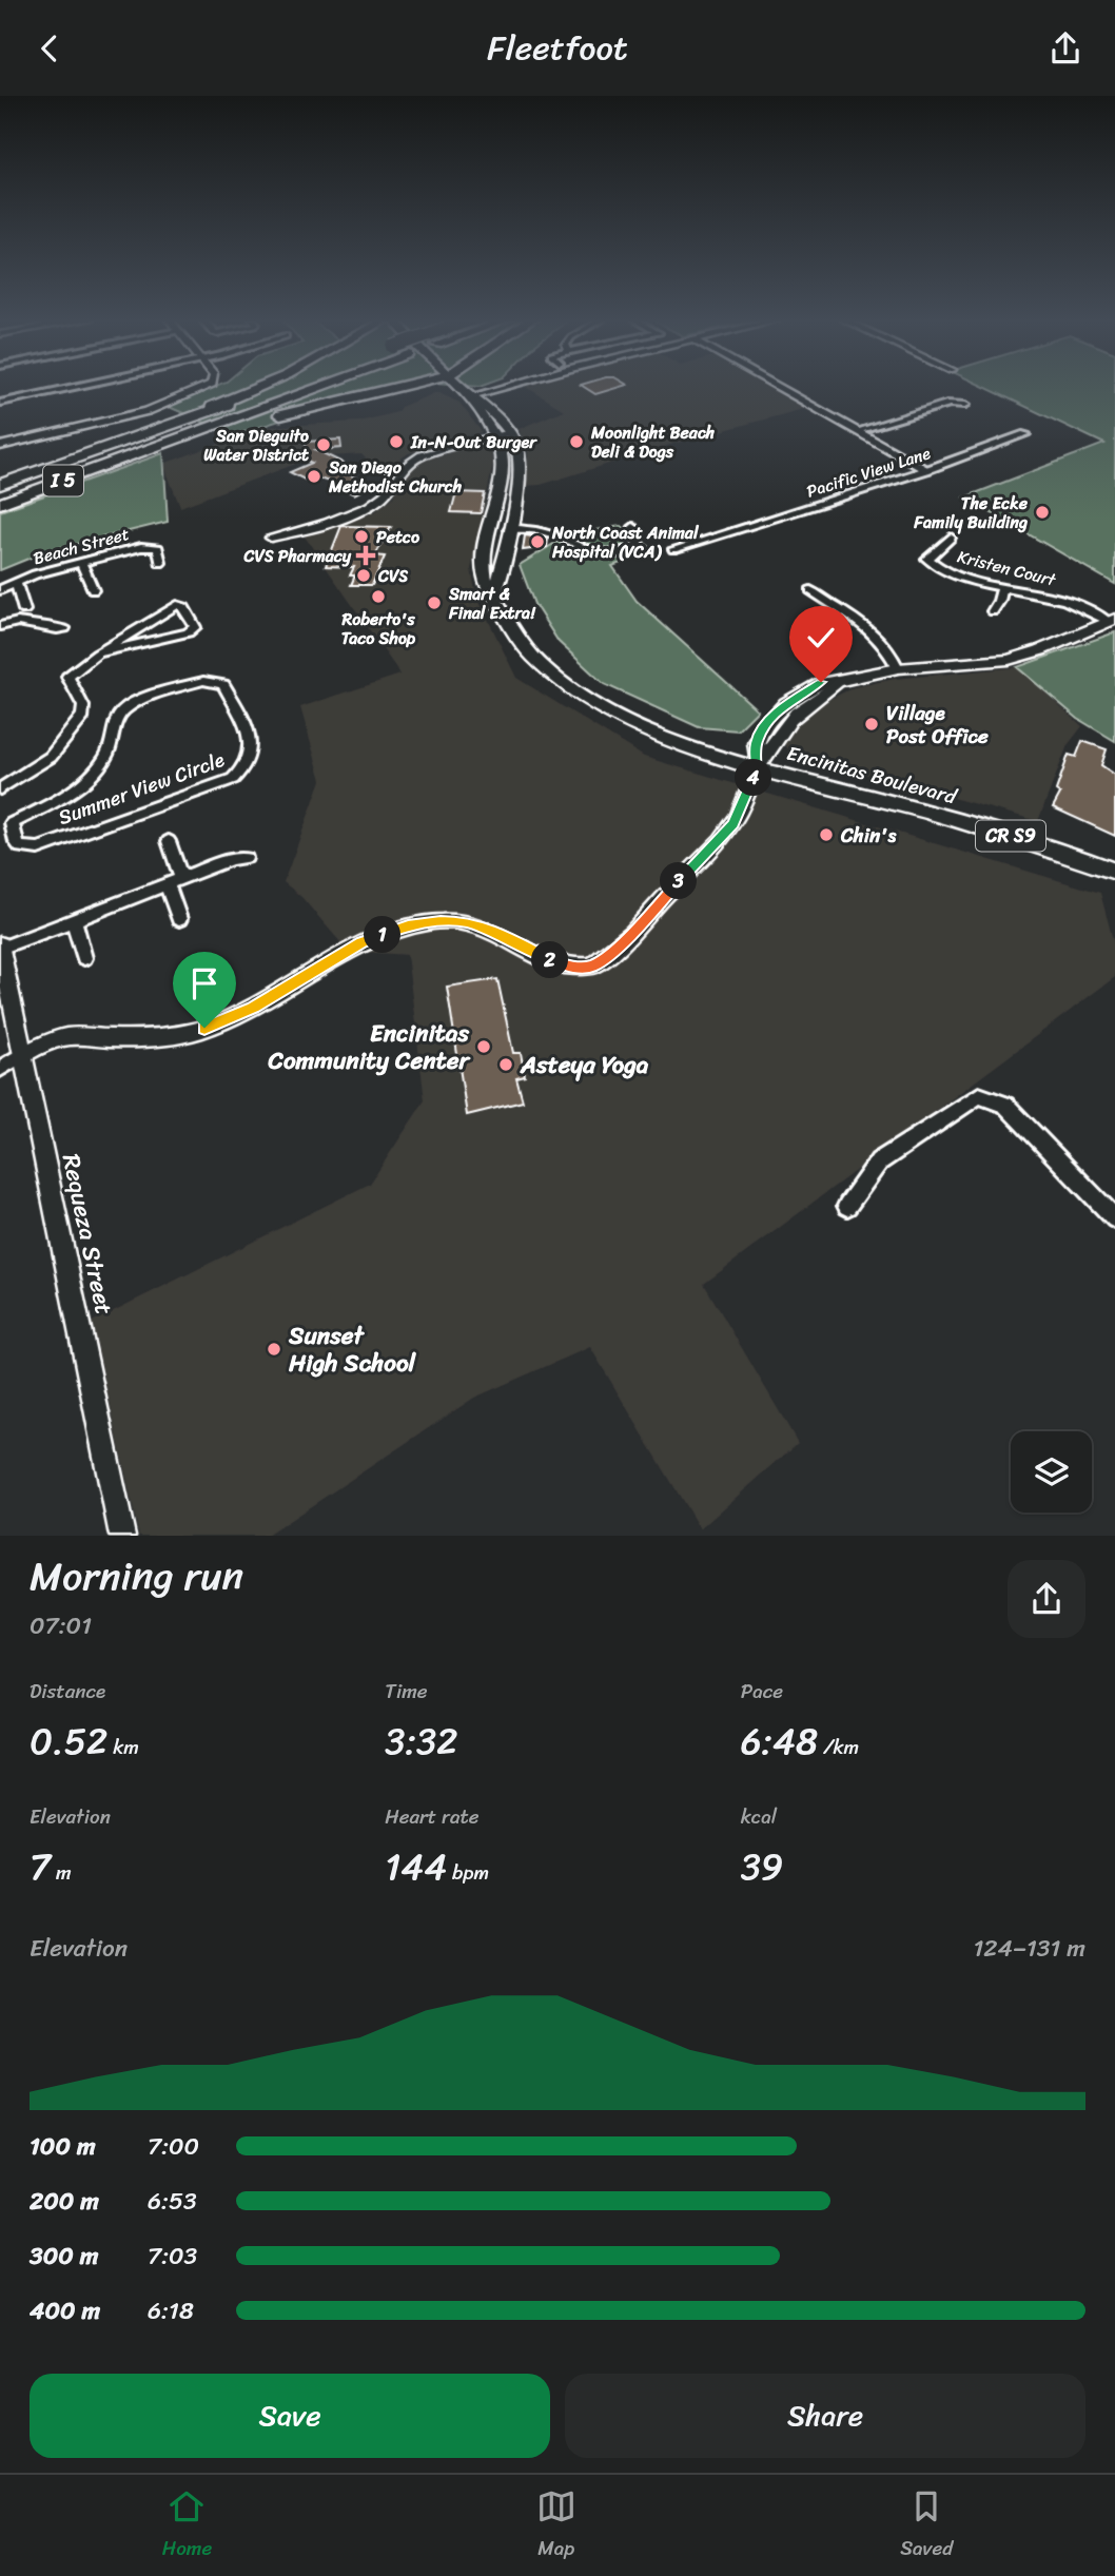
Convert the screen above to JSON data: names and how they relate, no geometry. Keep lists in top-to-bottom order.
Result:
{
  "streets": {
    "highway": ["I 5"],
    "main road": ["Encinitas Boulevard", "CR S9"],
    "street": [
      "Pacific View Lane",
      "Beach Street",
      "Kristen Court",
      "Summer View Circle",
      "Requeza Street"
    ]
  },
  "places": {
    "other": [
      "In-N-Out Burger",
      "Moonlight Beach Deli & Dogs",
      "San Dieguito Water District",
      "San Diego Methodist Church",
      "The Ecke Family Building",
      "Petco",
      "North Coast Animal Hospital (VCA)",
      "CVS",
      "Roberto's Taco Shop",
      "Smart & Final Extra!",
      "Village Post Office",
      "Chin's",
      "Encinitas Community Center",
      "Asteya Yoga",
      "Sunset High School"
    ],
    "health": ["CVS Pharmacy"]
  },
  "page": {
    "header": "Fleetfoot",
    "pins": [
      "4",
      "3",
      "1",
      "2"
    ],
    "heading": ["Morning run", "07:01"],
    "stats": [
      ["Distance", "0.52 km"],
      ["Time", "3:32"],
      ["Pace", "6:48 /km"],
      ["Elevation", "7 m"],
      ["Heart rate", "144 bpm"],
      ["kcal", "39"]
    ],
    "chart": ["Elevation", "124–131 m"],
    "list": [
      {
        "name": "100 m",
        "note": "7:00"
      },
      {
        "name": "200 m",
        "note": "6:53"
      },
      {
        "name": "300 m",
        "note": "7:03"
      },
      {
        "name": "400 m",
        "note": "6:18"
      }
    ],
    "buttons": ["Save", "Share"],
    "tabs": ["Home", "Map", "Saved"]
  }
}
